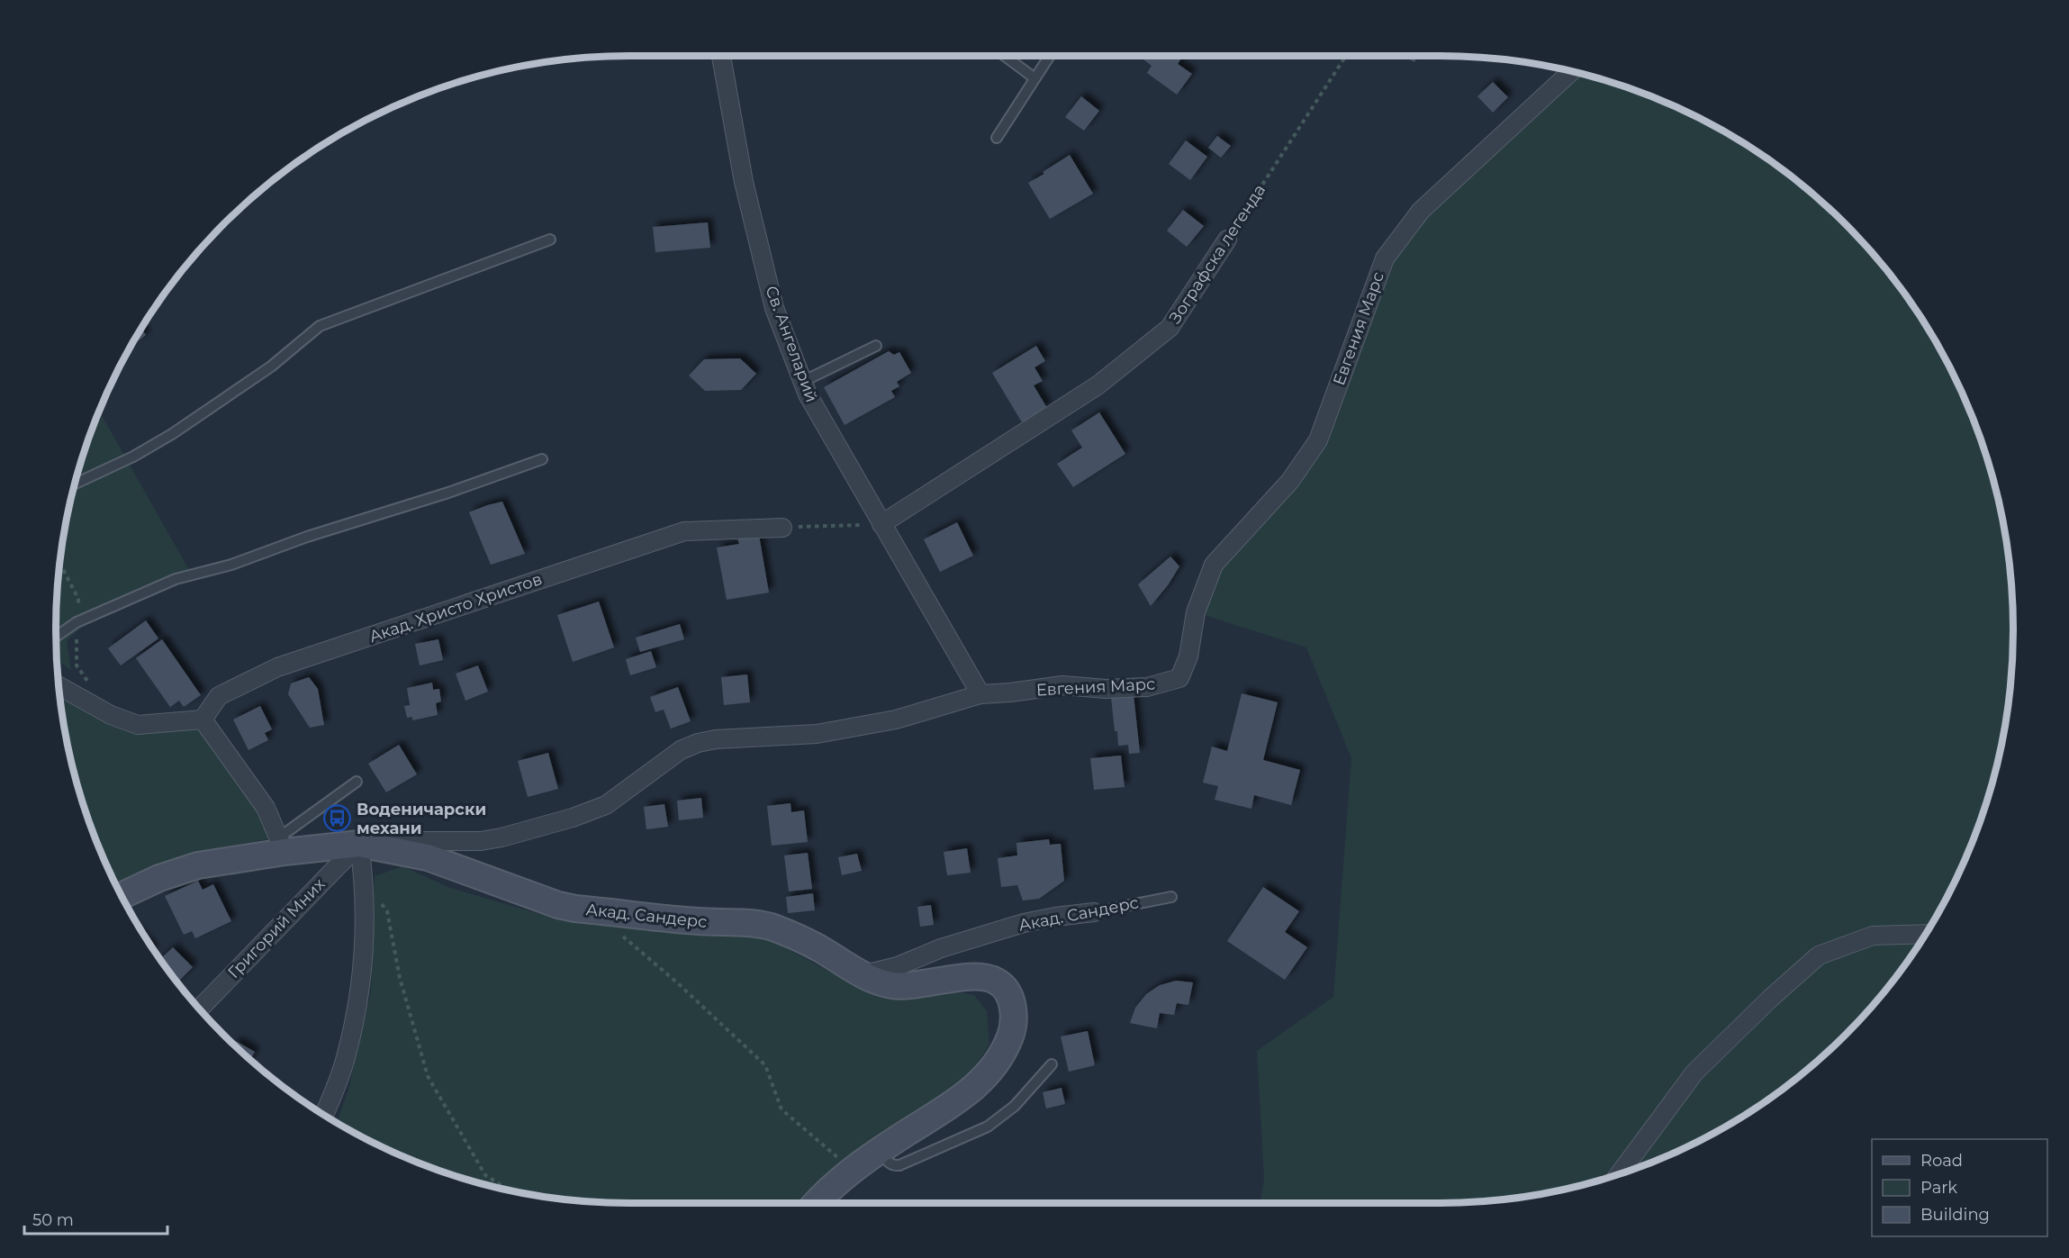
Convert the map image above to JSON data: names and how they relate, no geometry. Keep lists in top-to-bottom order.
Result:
{
  "streets": {
    "street": [
      "Зографска легенда",
      "Евгения Марс",
      "Св. Ангеларий",
      "Акад. Христо Христов",
      "Акад. Сандерс",
      "Григорий Мних"
    ]
  },
  "crossings": [
    ["Зографска легенда", "Св. Ангеларий"],
    ["Евгения Марс", "Св. Ангеларий"],
    ["Евгения Марс", "Акад. Сандерс"],
    ["Евгения Марс", "Григорий Мних"],
    ["Акад. Сандерс", "Григорий Мних"]
  ],
  "places": {
    "bus stop": ["Воденичарски механи"]
  },
  "legend": ["Road", "Park", "Building"],
  "scale_bar": "50 m"
}
